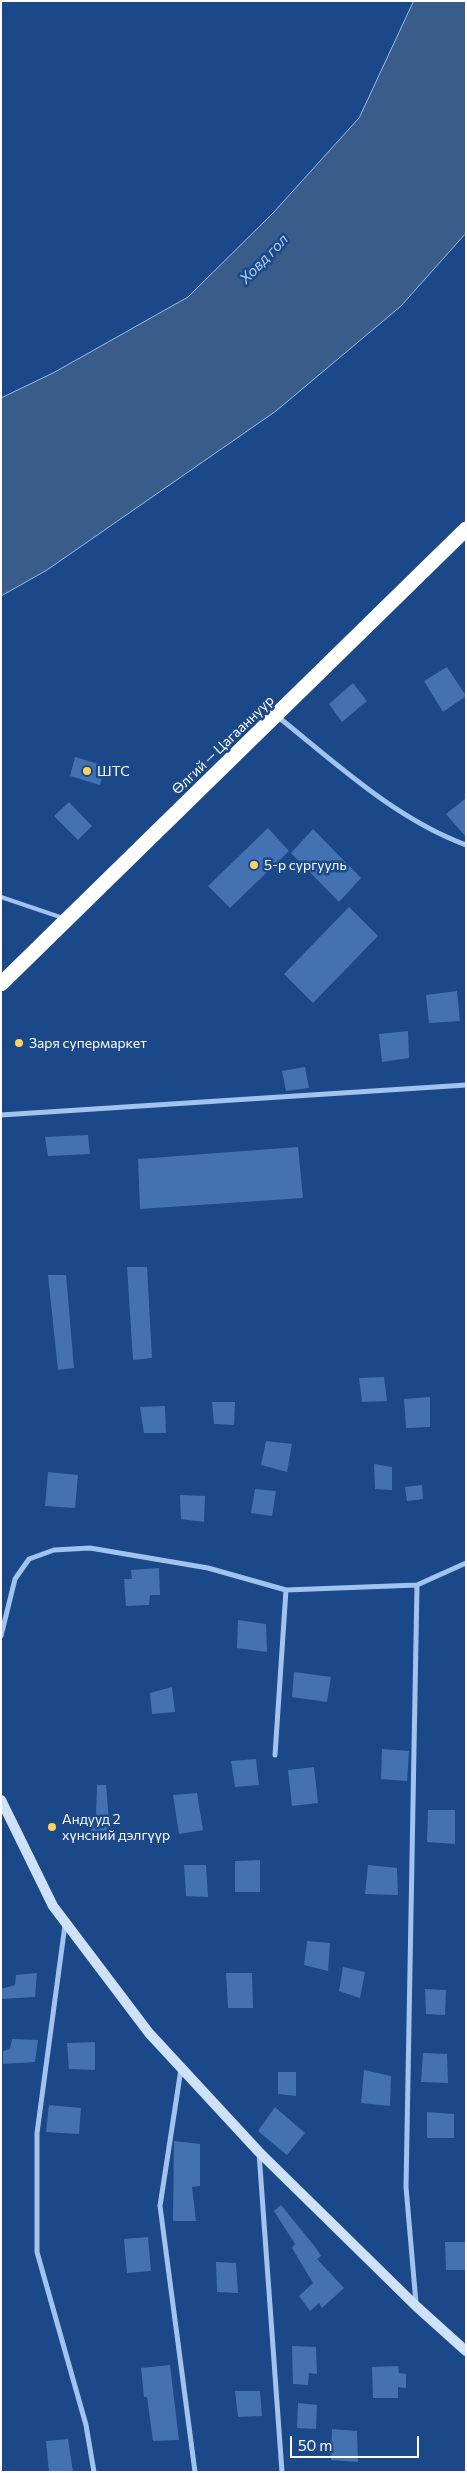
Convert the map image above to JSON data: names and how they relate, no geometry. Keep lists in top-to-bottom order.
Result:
{
  "streets": {
    "highway": ["Өлгий — Цагааннуур"]
  },
  "water": ["Ховд гол"],
  "places": [
    "ШТС",
    "5-р сургууль",
    "Заря супермаркет",
    "Андууд 2 хүнсний дэлгүүр"
  ],
  "scale_bar": "50 m"
}
